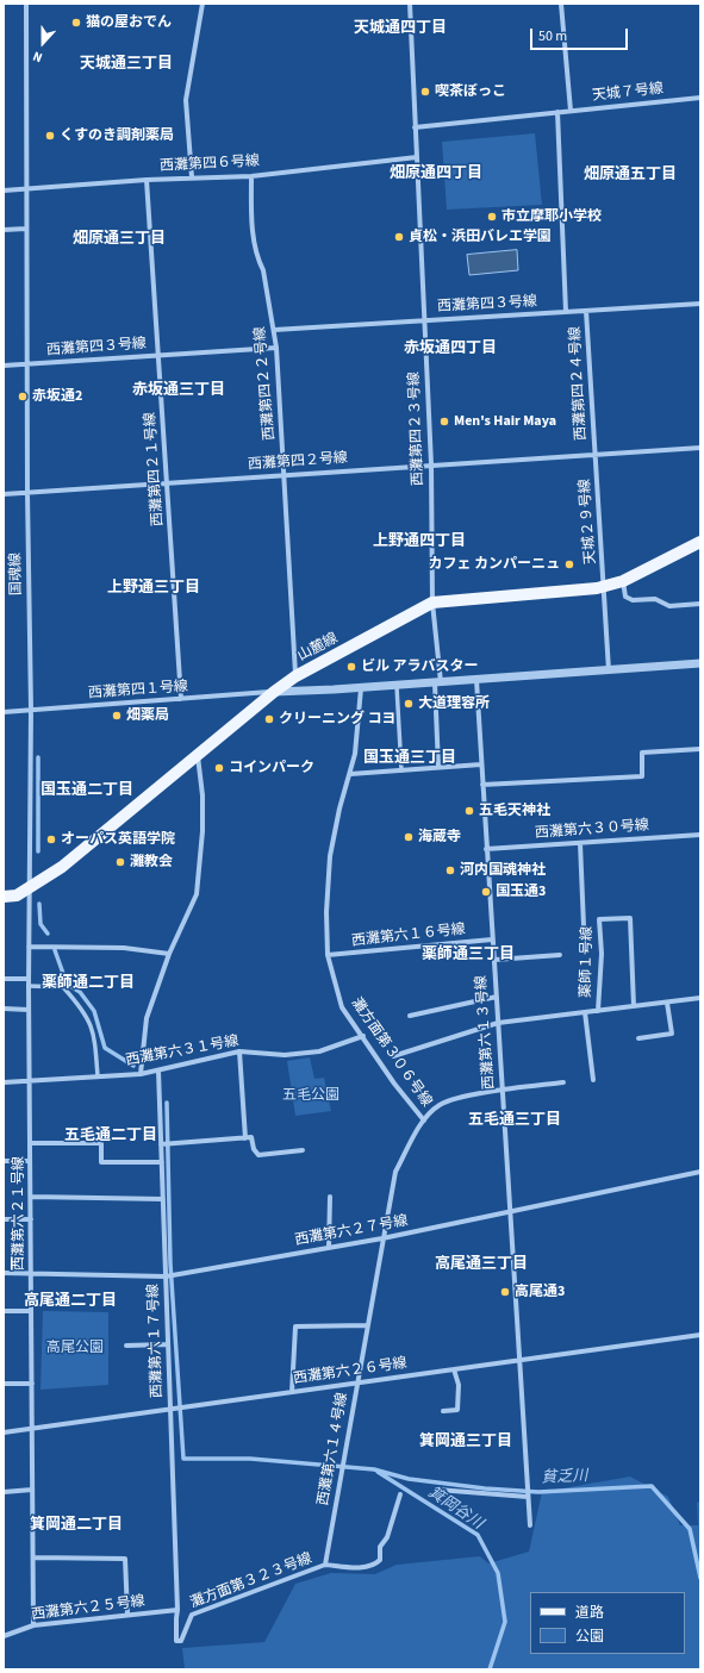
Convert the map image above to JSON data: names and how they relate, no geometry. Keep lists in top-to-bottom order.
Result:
{
  "streets": {
    "main road": ["山麓線"],
    "street": [
      "天城７号線",
      "西灘第四６号線",
      "西灘第四３号線",
      "西灘第四２２号線",
      "西灘第四２４号線",
      "西灘第四２３号線",
      "西灘第四２号線",
      "西灘第四２１号線",
      "天城２９号線",
      "国魂線",
      "西灘第四１号線",
      "西灘第六３０号線",
      "西灘第六１６号線",
      "薬師１号線",
      "西灘第六１３号線",
      "西灘第六３１号線",
      "灘方面第３０６号線",
      "西灘第六２１号線",
      "西灘第六２７号線",
      "西灘第六１７号線",
      "西灘第六２６号線",
      "西灘第六１４号線",
      "灘方面第３２３号線",
      "西灘第六２５号線"
    ]
  },
  "crossings": [
    ["天城７号線", "西灘第四２４号線"],
    ["西灘第四６号線", "西灘第四２２号線"],
    ["西灘第四６号線", "西灘第四２３号線"],
    ["西灘第四６号線", "西灘第四２１号線"],
    ["西灘第四６号線", "国魂線"],
    ["西灘第四３号線", "西灘第四２２号線"],
    ["西灘第四３号線", "西灘第四２４号線"],
    ["西灘第四３号線", "西灘第四２３号線"],
    ["西灘第四３号線", "西灘第四２１号線"],
    ["西灘第四３号線", "国魂線"],
    ["西灘第四２２号線", "西灘第四２号線"],
    ["西灘第四２２号線", "山麓線"],
    ["西灘第四２４号線", "西灘第四２号線"],
    ["西灘第四２４号線", "天城２９号線"],
    ["西灘第四２３号線", "西灘第四２号線"],
    ["西灘第四２３号線", "山麓線"],
    ["西灘第四２号線", "西灘第四２１号線"],
    ["西灘第四２号線", "天城２９号線"],
    ["西灘第四２号線", "国魂線"],
    ["西灘第四２１号線", "西灘第四１号線"],
    ["天城２９号線", "山麓線"],
    ["国魂線", "山麓線"],
    ["国魂線", "西灘第四１号線"],
    ["国魂線", "西灘第六２１号線"],
    ["山麓線", "西灘第四１号線"],
    ["山麓線", "西灘第六２１号線"],
    ["西灘第六３０号線", "西灘第六１３号線"],
    ["西灘第六１６号線", "西灘第六１３号線"],
    ["西灘第六１６号線", "灘方面第３０６号線"],
    ["西灘第六１３号線", "西灘第六２７号線"],
    ["西灘第六１３号線", "西灘第六２６号線"],
    ["西灘第六１３号線", "西灘第六１４号線"],
    ["西灘第六３１号線", "灘方面第３０６号線"],
    ["西灘第六３１号線", "西灘第六２１号線"],
    ["西灘第六３１号線", "西灘第六１７号線"],
    ["灘方面第３０６号線", "西灘第六１４号線"],
    ["西灘第六２１号線", "西灘第六２７号線"],
    ["西灘第六２１号線", "西灘第六２６号線"],
    ["西灘第六２１号線", "西灘第六２５号線"],
    ["西灘第六２７号線", "西灘第六１７号線"],
    ["西灘第六２７号線", "西灘第六１４号線"],
    ["西灘第六１７号線", "西灘第六２６号線"],
    ["西灘第六１７号線", "灘方面第３２３号線"],
    ["西灘第六１７号線", "西灘第六２５号線"],
    ["西灘第六２６号線", "西灘第六１４号線"],
    ["西灘第六１４号線", "灘方面第３２３号線"],
    ["灘方面第３２３号線", "西灘第六２５号線"]
  ],
  "districts": [
    "天城通四丁目",
    "天城通三丁目",
    "畑原通四丁目",
    "畑原通五丁目",
    "畑原通三丁目",
    "赤坂通四丁目",
    "赤坂通三丁目",
    "上野通四丁目",
    "上野通三丁目",
    "国玉通三丁目",
    "国玉通二丁目",
    "薬師通三丁目",
    "薬師通二丁目",
    "五毛通三丁目",
    "五毛通二丁目",
    "高尾通三丁目",
    "高尾通二丁目",
    "箕岡通三丁目",
    "箕岡通二丁目"
  ],
  "water": ["貧乏川", "箕岡谷川"],
  "parks": ["五毛公園", "高尾公園"],
  "places": [
    "猫の屋おでん",
    "喫茶ぼっこ",
    "くすのき調剤薬局",
    "市立摩耶小学校",
    "貞松・浜田バレエ学園",
    "赤坂通2",
    "Men's Hair Maya",
    "カフェ カンパーニュ",
    "ビル アラバスター",
    "大道理容所",
    "畑薬局",
    "クリーニング コヨ",
    "コインパーク",
    "五毛天神社",
    "海蔵寺",
    "オーパス英語学院",
    "灘教会",
    "河内国魂神社",
    "国玉通3",
    "高尾通3"
  ],
  "legend": ["道路", "公園"],
  "scale_bar": "50 m",
  "north": "bottom"
}
